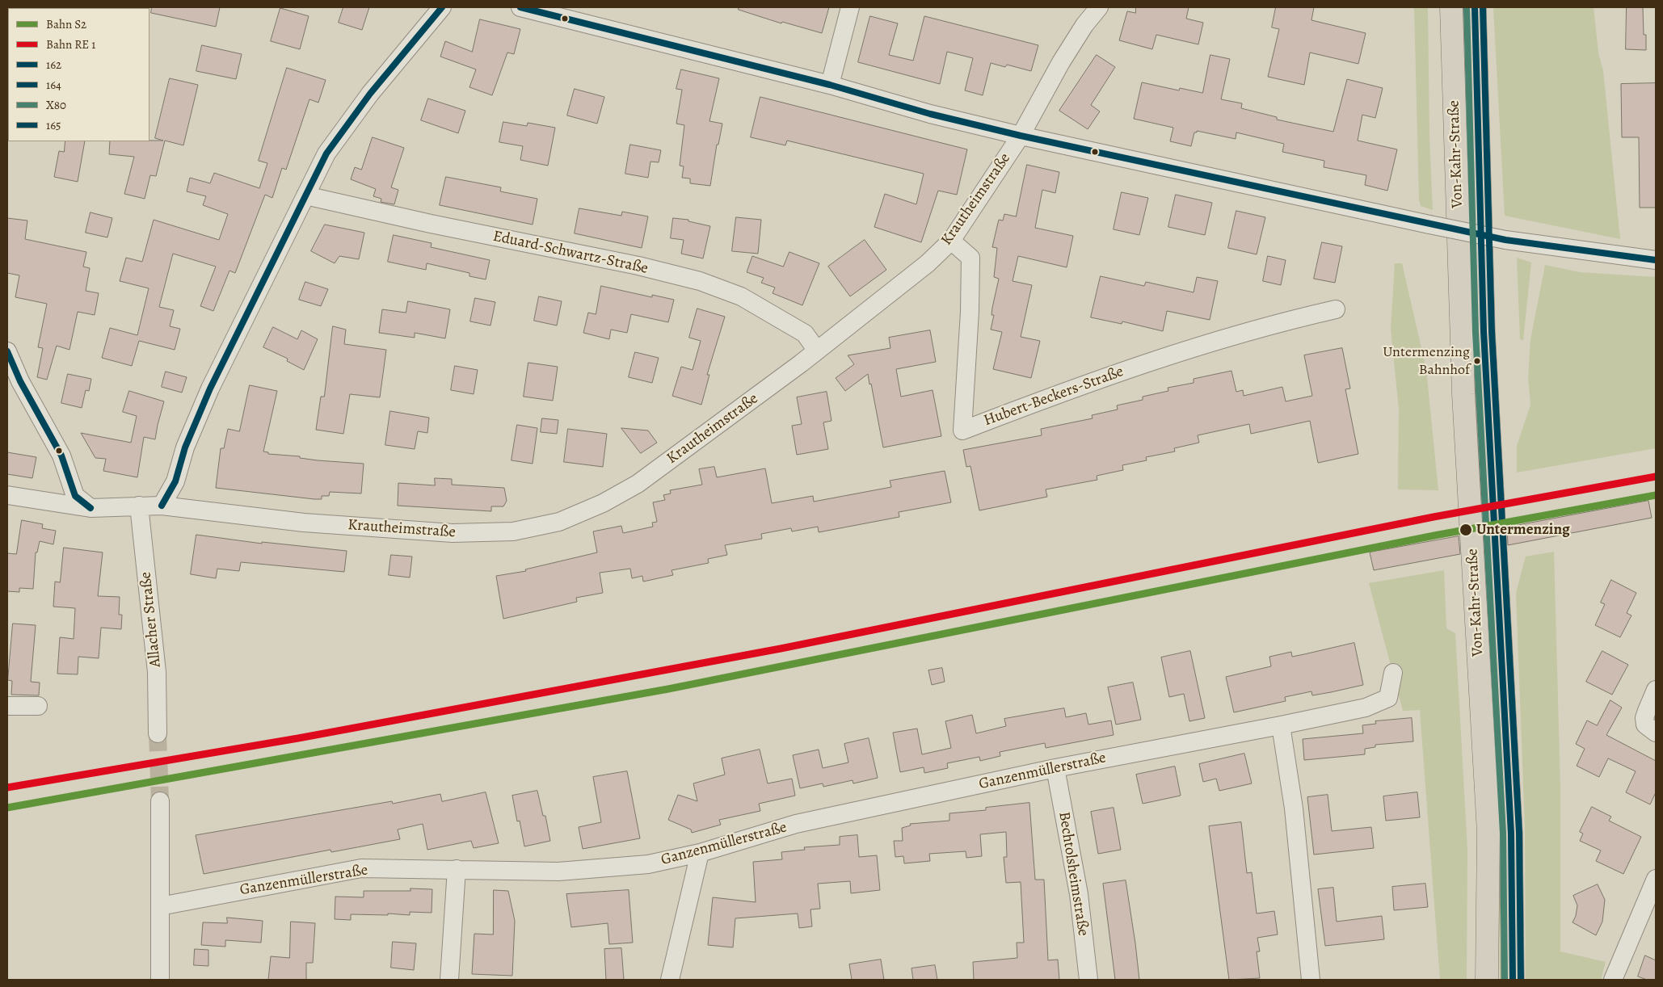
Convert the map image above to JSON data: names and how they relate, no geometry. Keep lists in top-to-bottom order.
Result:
{
  "streets": {
    "main road": ["Von-Kahr-Straße"],
    "street": [
      "Krautheimstraße",
      "Eduard-Schwartz-Straße",
      "Hubert-Beckers-Straße",
      "Allacher Straße",
      "Ganzenmüllerstraße",
      "Bechtolsheimstraße"
    ]
  },
  "crossings": [
    ["Krautheimstraße", "Eduard-Schwartz-Straße"],
    ["Krautheimstraße", "Hubert-Beckers-Straße"],
    ["Krautheimstraße", "Allacher Straße"],
    ["Ganzenmüllerstraße", "Bechtolsheimstraße"]
  ],
  "places": ["Untermenzing Bahnhof", "Untermenzing"],
  "lines": [
    "transit line 162",
    "transit line 164",
    "transit line X80",
    "transit line 165",
    "rail line S2"
  ],
  "legend": [
    "Bahn S2",
    "Bahn RE 1",
    "162",
    "164",
    "X80",
    "165"
  ]
}
